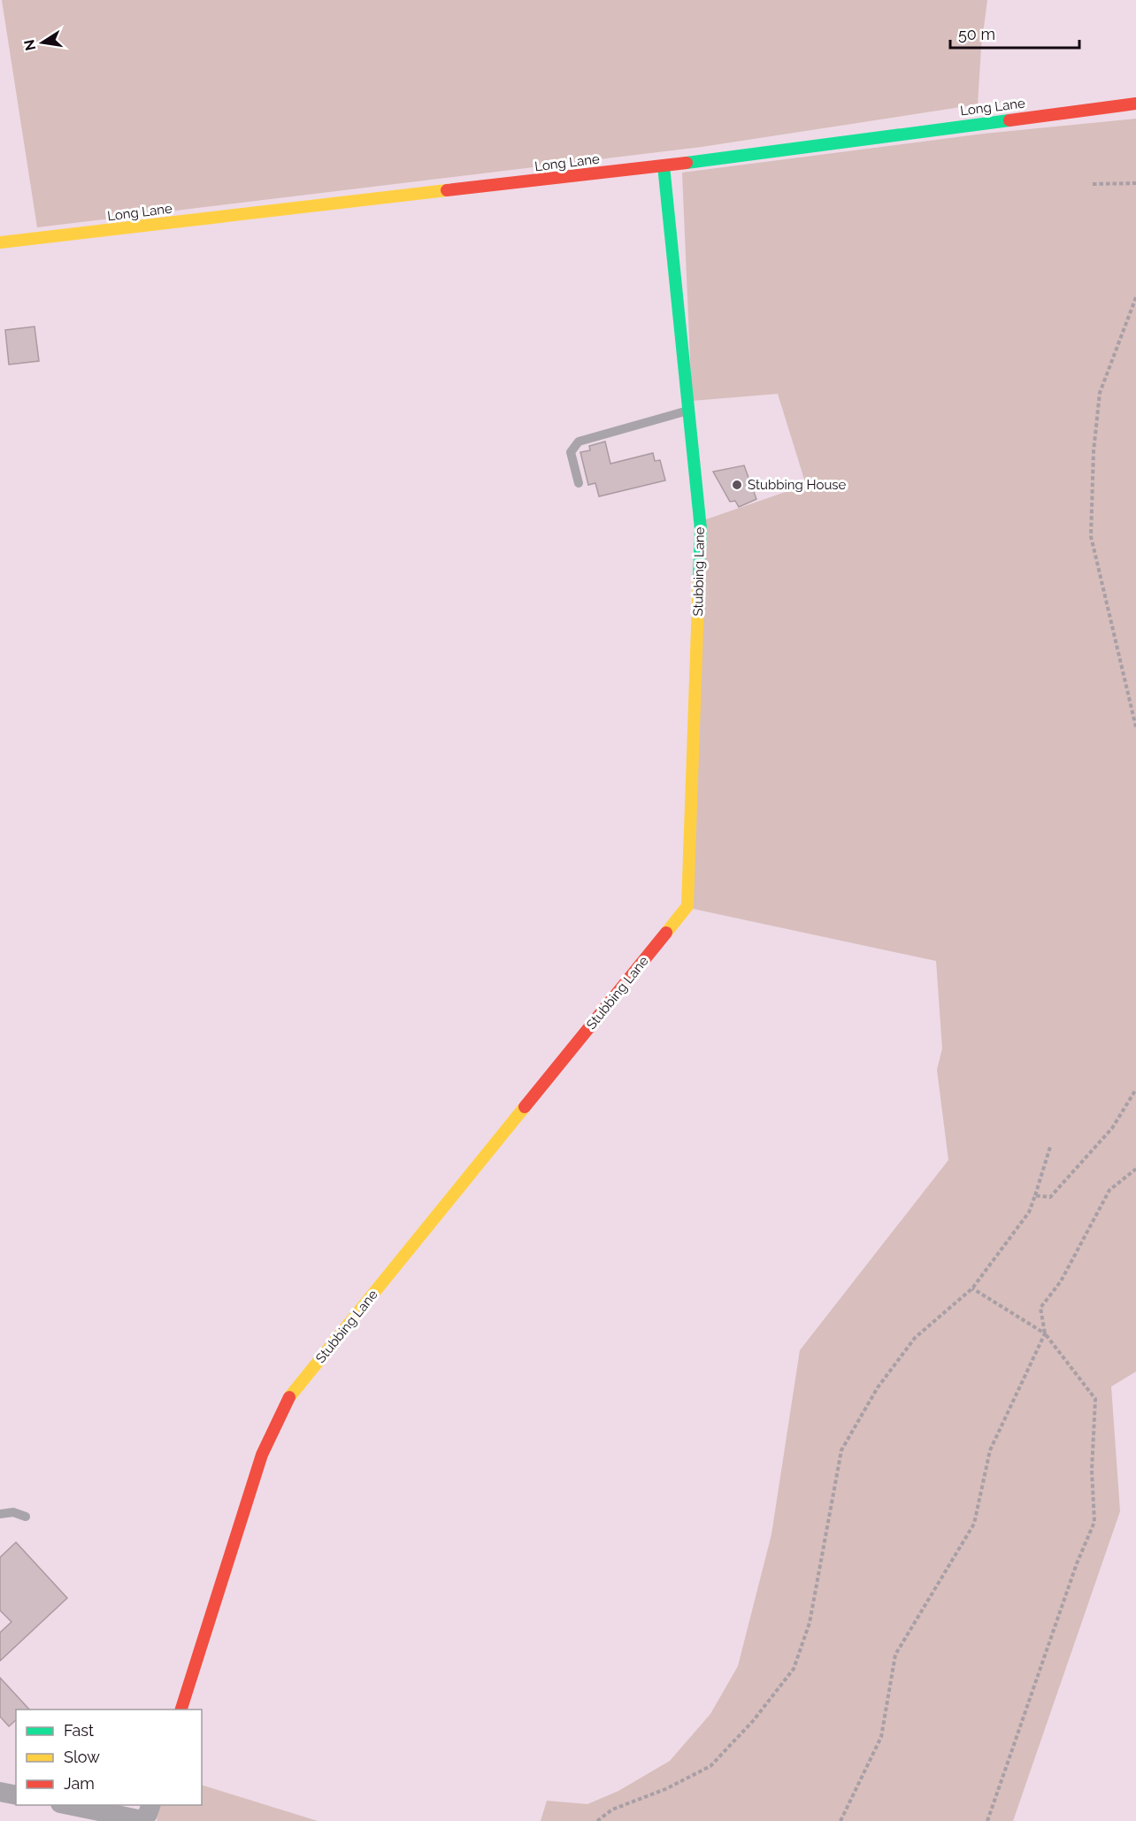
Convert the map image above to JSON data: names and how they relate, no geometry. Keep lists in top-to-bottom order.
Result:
{
  "streets": {
    "street": ["Long Lane", "Stubbing Lane"]
  },
  "crossings": [
    ["Long Lane", "Stubbing Lane"]
  ],
  "places": ["Stubbing House"],
  "legend": ["Fast", "Slow", "Jam"],
  "scale_bar": "50 m",
  "north": "left"
}
